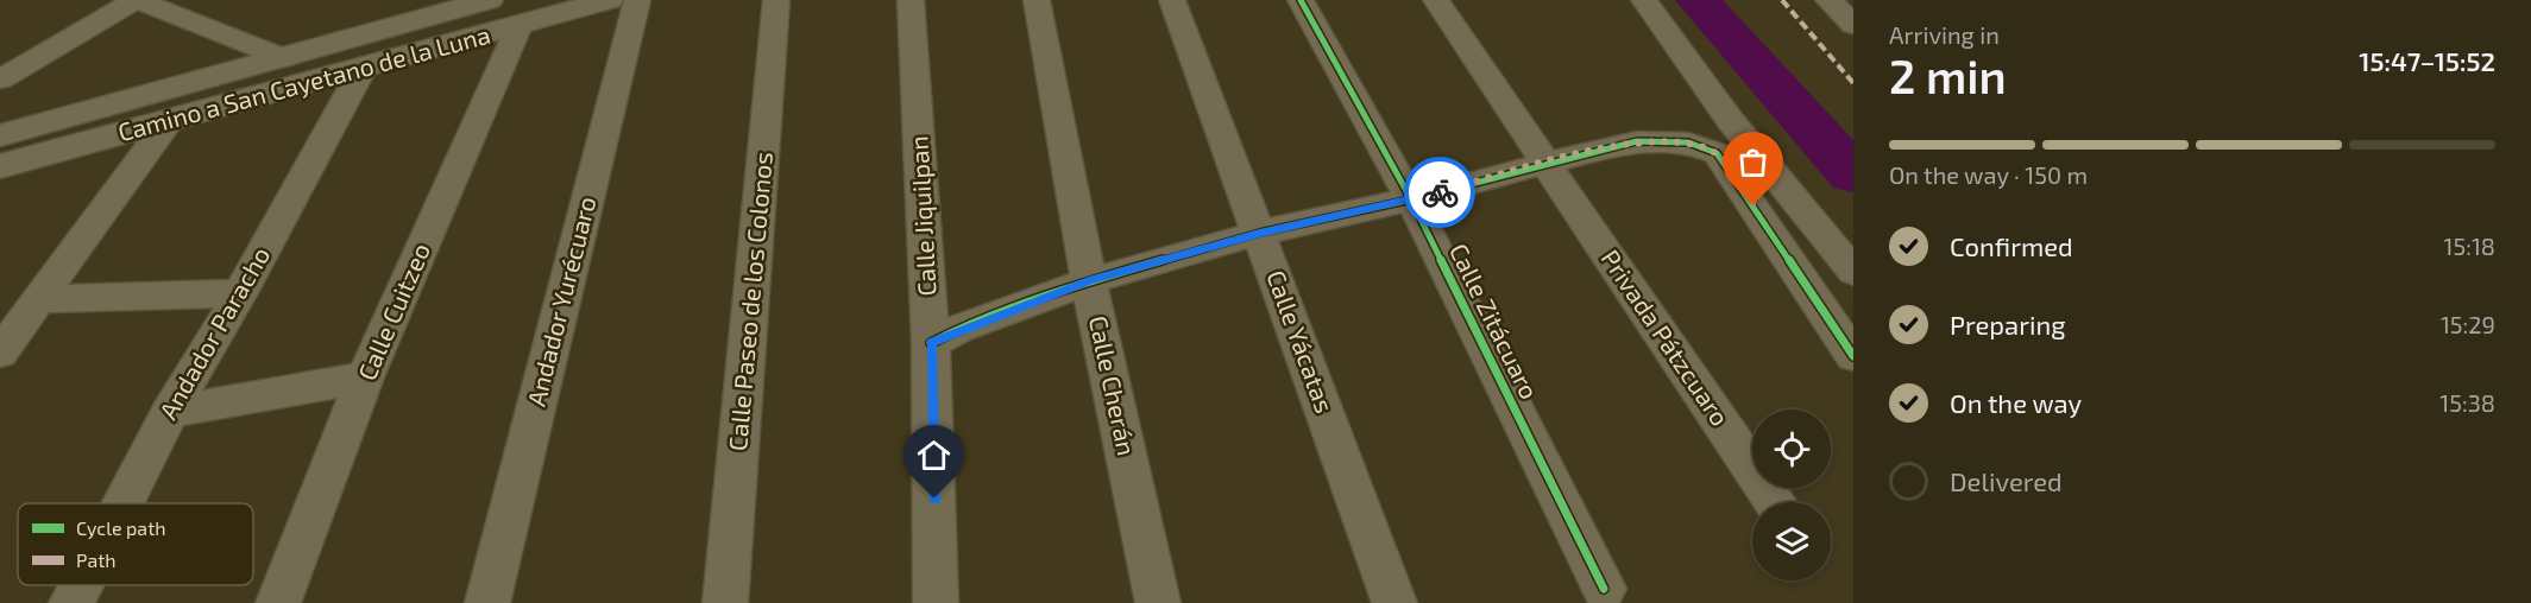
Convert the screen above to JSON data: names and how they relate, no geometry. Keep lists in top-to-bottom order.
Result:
{
  "streets": {
    "street": [
      "Camino a San Cayetano de la Luna",
      "Calle Jiquilpan",
      "Andador Yurécuaro",
      "Calle Paseo de los Colonos",
      "Calle Cuitzeo",
      "Calle Zitácuaro",
      "Andador Paracho",
      "Privada Pátzcuaro",
      "Calle Yácatas",
      "Calle Cherán"
    ]
  },
  "crossings": [
    ["Camino a San Cayetano de la Luna", "Calle Cuitzeo"],
    ["Camino a San Cayetano de la Luna", "Andador Paracho"]
  ],
  "legend": ["Cycle path", "Path"],
  "page": {
    "heading": ["2 min", "Arriving in", "15:47–15:52"],
    "bar": "On the way · 150 m",
    "list": [
      ["Confirmed", "15:18"],
      ["Preparing", "15:29"],
      ["On the way", "15:38"],
      "Delivered"
    ]
  }
}
